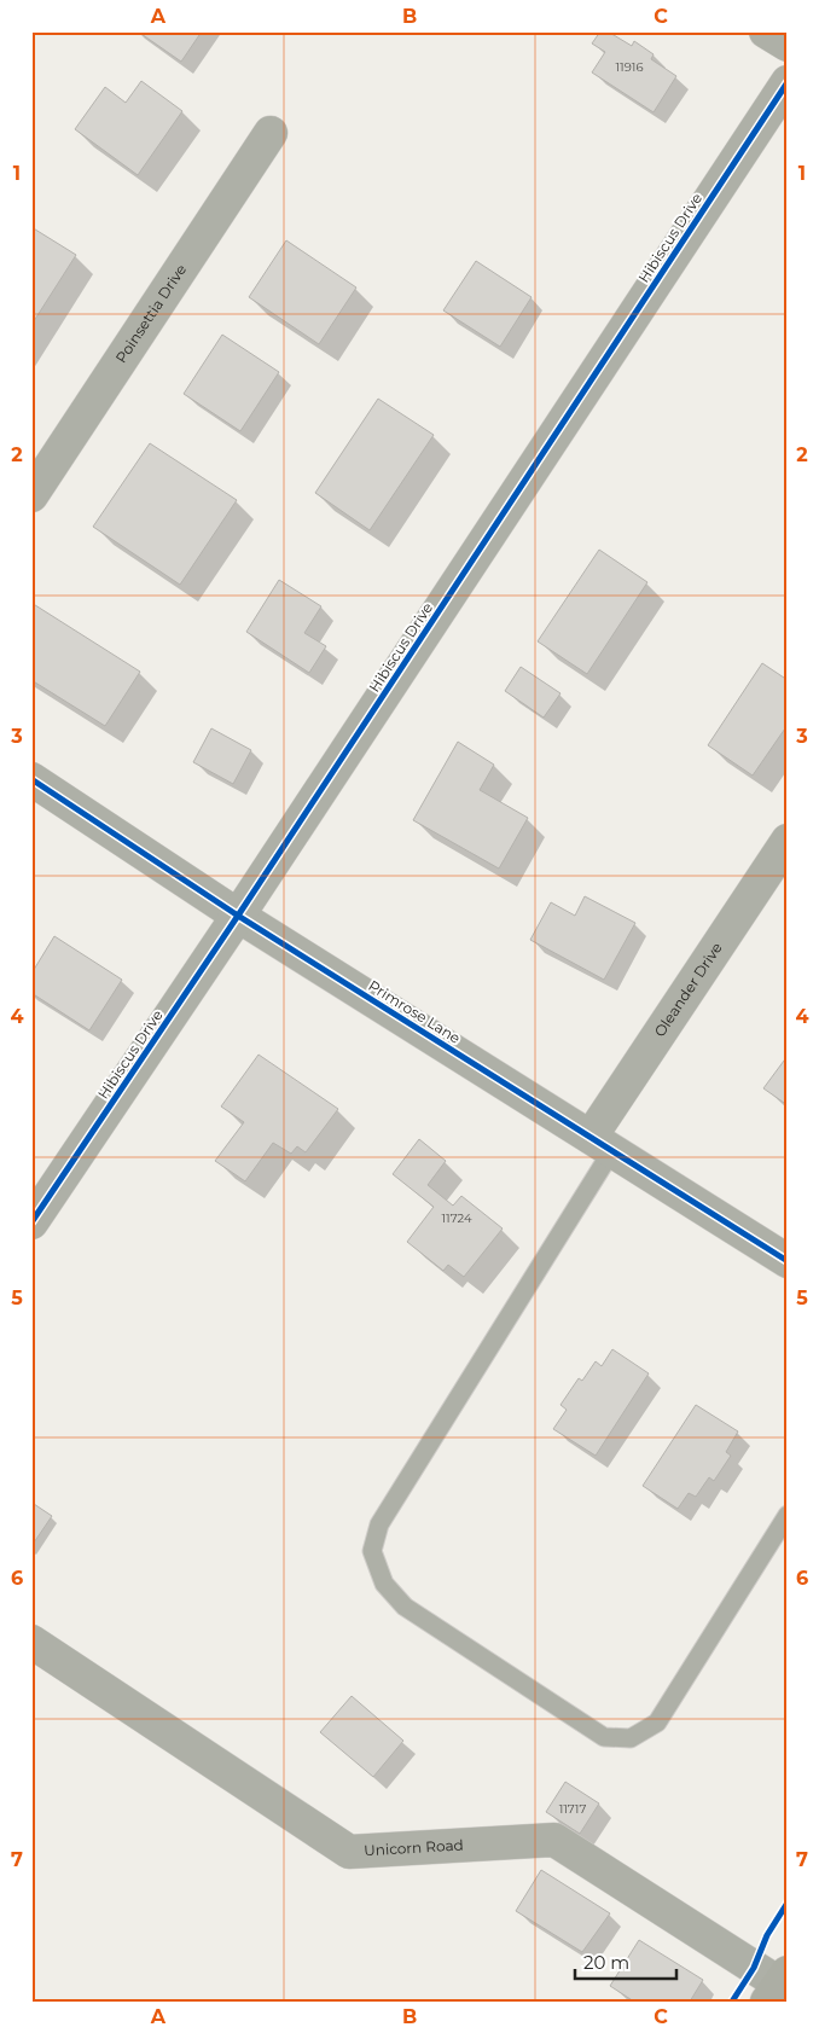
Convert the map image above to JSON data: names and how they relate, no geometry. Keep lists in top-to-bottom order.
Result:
{
  "streets": {
    "street": [
      "Hibiscus Drive",
      "Poinsettia Drive",
      "Oleander Drive",
      "Primrose Lane",
      "Unicorn Road"
    ]
  },
  "crossings": [
    ["Hibiscus Drive", "Primrose Lane"],
    ["Oleander Drive", "Primrose Lane"]
  ],
  "house_numbers": ["11916", "11724", "11717"],
  "scale_bar": "20 m",
  "grid": {
    "columns": ["A", "B", "C"],
    "rows": [
      "1",
      "2",
      "3",
      "4",
      "5",
      "6",
      "7"
    ]
  }
}
